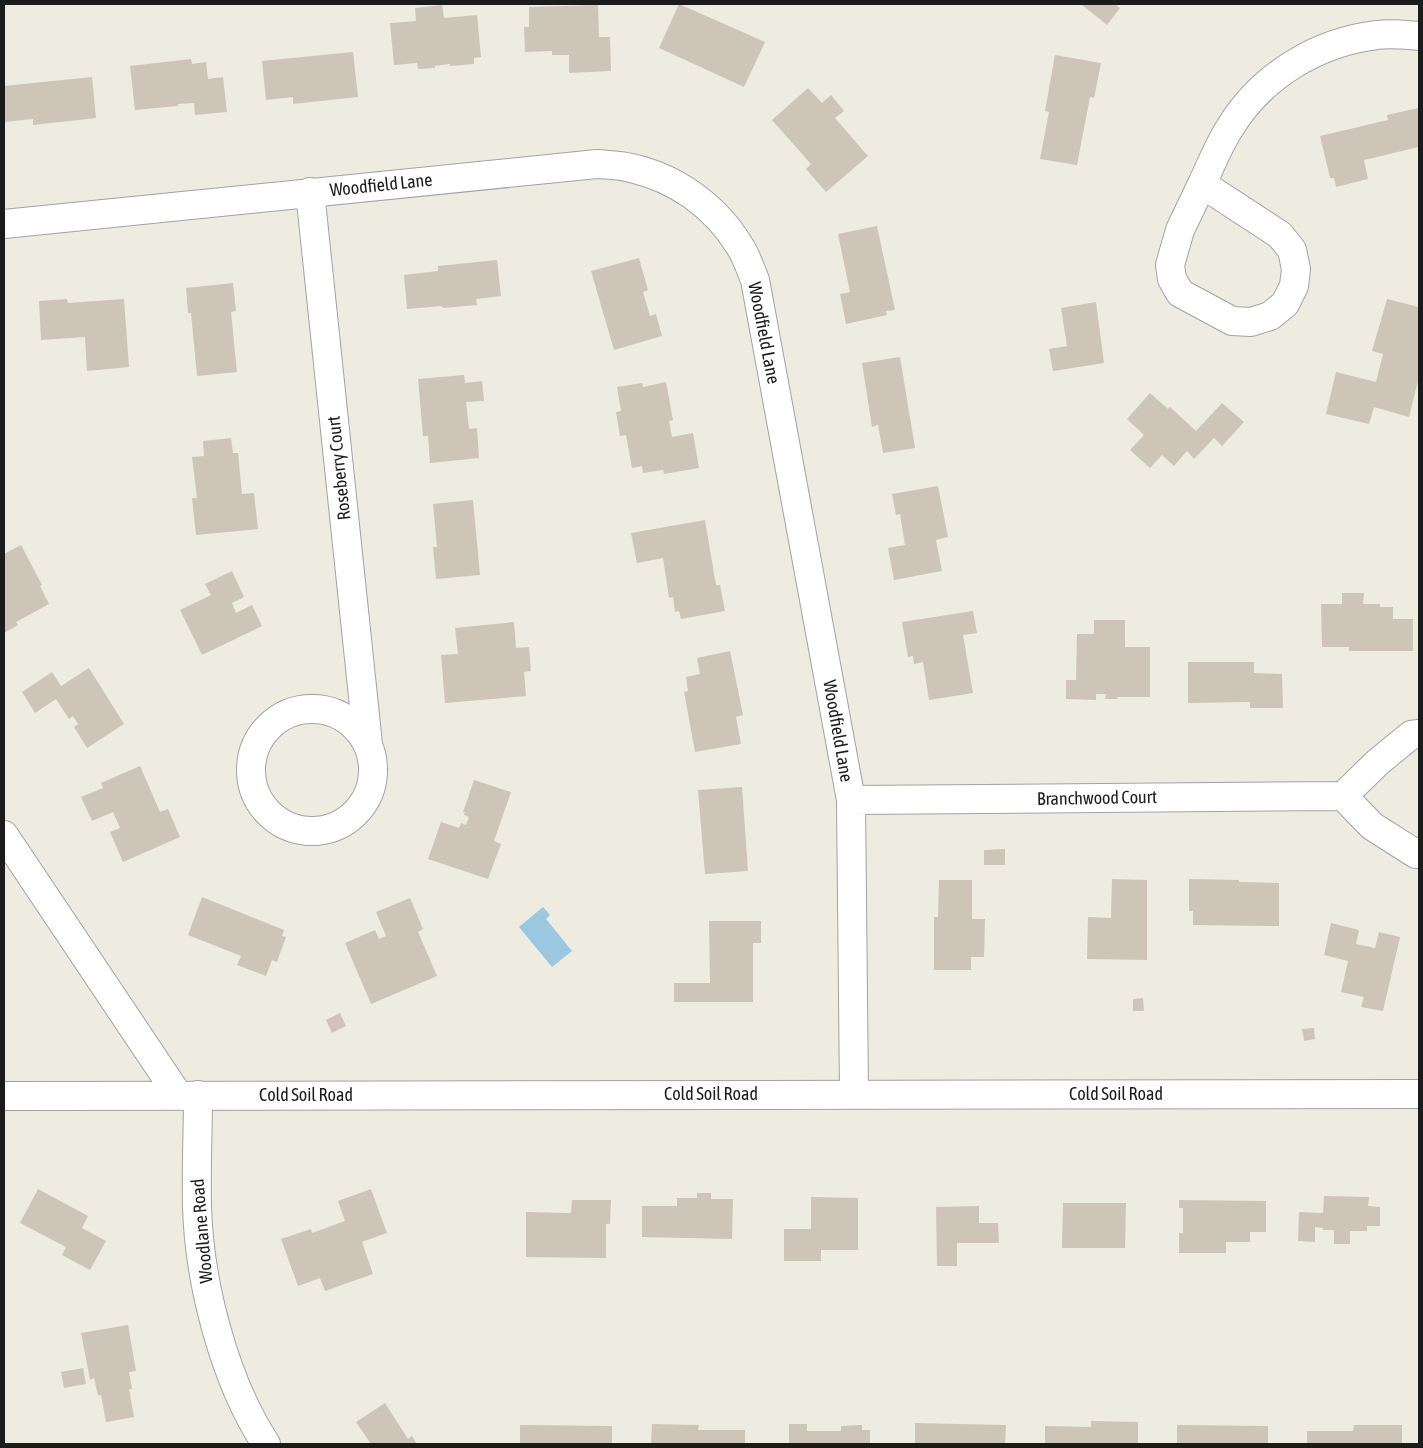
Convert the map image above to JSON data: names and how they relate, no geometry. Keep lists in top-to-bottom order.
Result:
{
  "streets": {
    "street": [
      "Woodfield Lane",
      "Roseberry Court",
      "Branchwood Court",
      "Cold Soil Road",
      "Woodlane Road"
    ]
  },
  "crossings": [
    ["Woodfield Lane", "Roseberry Court"],
    ["Woodfield Lane", "Branchwood Court"],
    ["Woodfield Lane", "Cold Soil Road"],
    ["Cold Soil Road", "Woodlane Road"]
  ]
}
